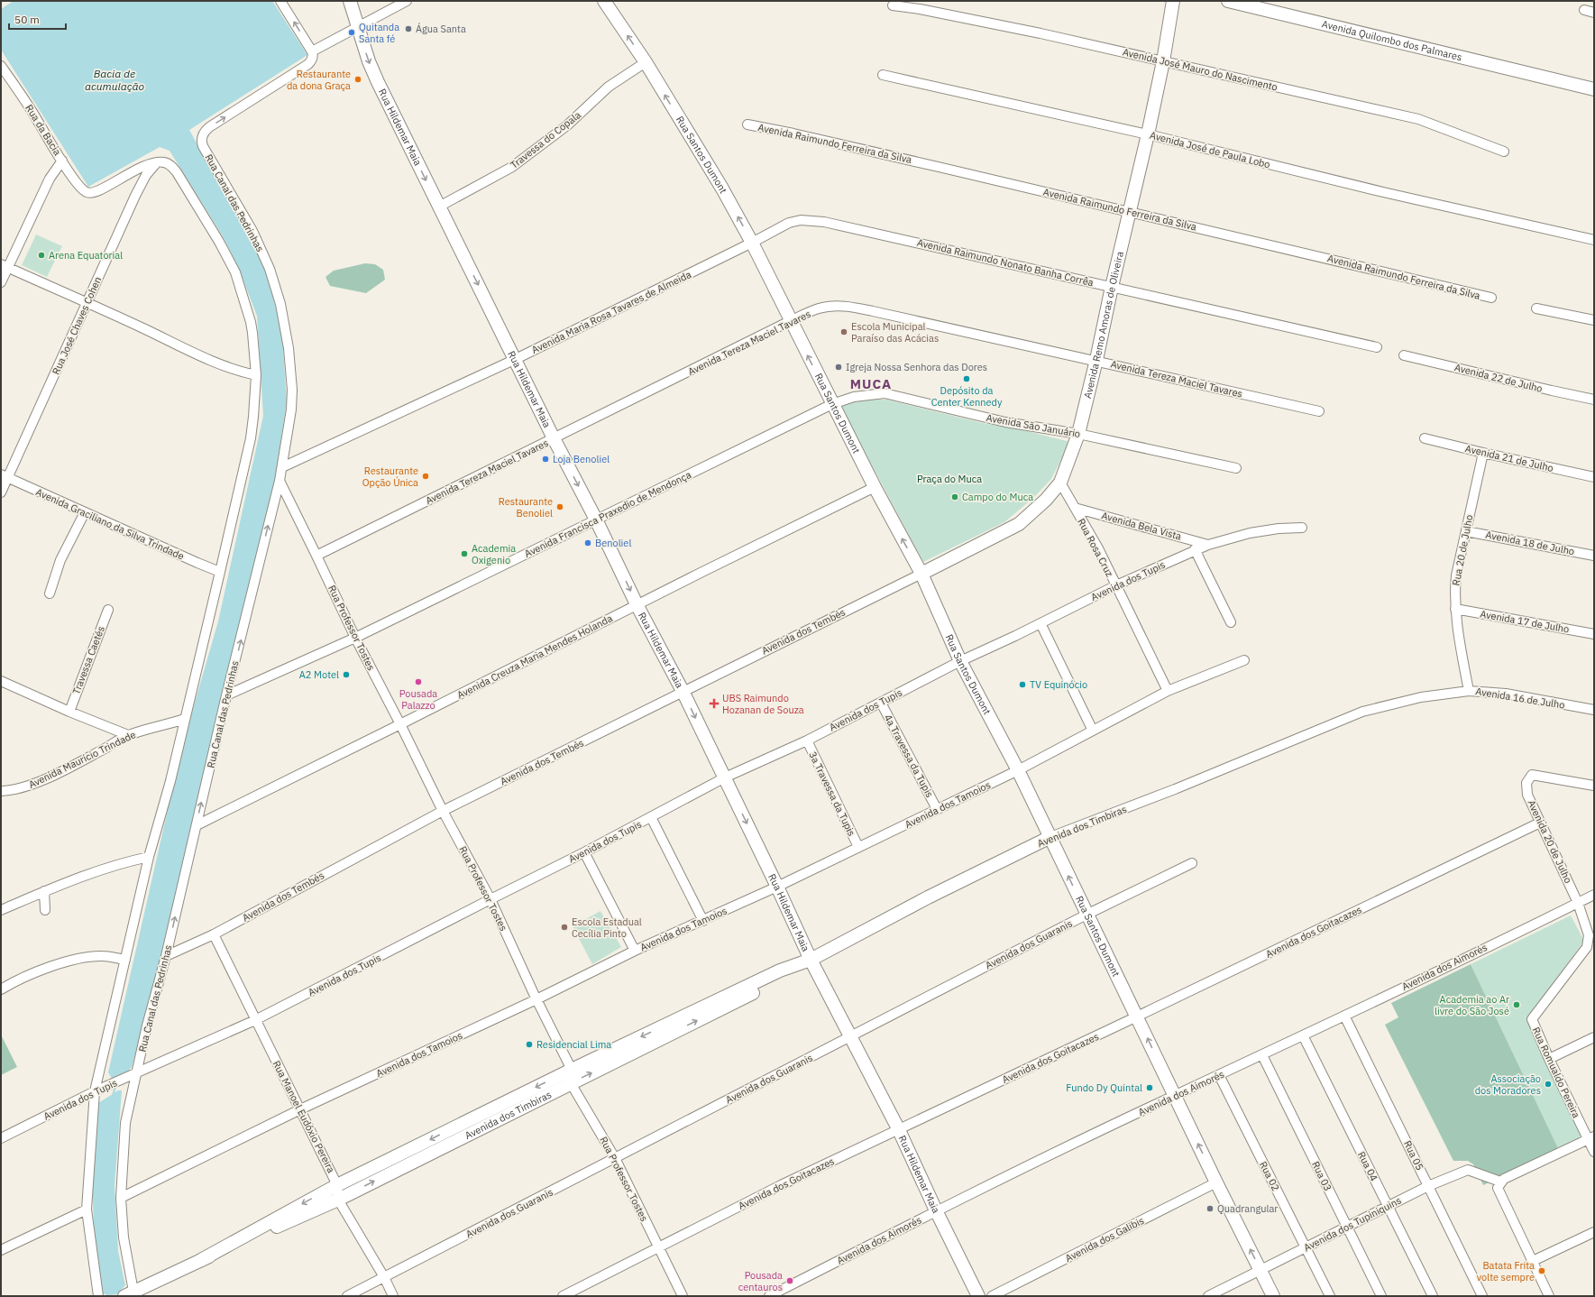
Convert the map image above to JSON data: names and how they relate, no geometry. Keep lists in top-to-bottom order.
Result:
{
  "streets": {
    "main road": [
      "Avenida Quilombo dos Palmares",
      "Rua Hildemar Maia",
      "Rua Santos Dumont",
      "Avenida Remo Amoras de Oliveira",
      "Avenida dos Timbiras"
    ],
    "street": [
      "Avenida José Mauro do Nascimento",
      "Rua da Bacia",
      "Travessa do Copala",
      "Avenida Raimundo Ferreira da Silva",
      "Avenida José de Paula Lobo",
      "Rua Canal das Pedrinhas",
      "Avenida Raimundo Nonato Banha Corrêa",
      "Avenida Maria Rosa Tavares de Almeida",
      "Rua José Chaves Cohen",
      "Avenida Tereza Maciel Tavares",
      "Avenida 22 de Julho",
      "Avenida São Januário",
      "Avenida 21 de Julho",
      "Avenida Francisca Praxedio de Mendonça",
      "Avenida Graciliano da Silva Trindade",
      "Avenida Bela Vista",
      "Avenida 18 de Julho",
      "Rua Rosa Cruz",
      "Rua 20 de Julho",
      "Avenida dos Tupis",
      "Avenida 17 de Julho",
      "Rua Professor Tostes",
      "Avenida dos Tembés",
      "Avenida Creuza Maria Mendes Holanda",
      "Travessa Caetés",
      "Avenida 16 de Julho",
      "4a Travessa da Tupis",
      "Avenida Maurício Trindade",
      "3a Travessa da Tupis",
      "Avenida dos Tamoios",
      "Avenida 20 de Julho",
      "Avenida dos Goitacazes",
      "Avenida dos Guaranis",
      "Avenida dos Aimorés",
      "Rua Romualdo Pereira",
      "Rua Manoel Eudóxio Pereira",
      "Rua 05",
      "Rua 04",
      "Rua 02",
      "Rua 03",
      "Avenida dos Tupiniquins",
      "Avenida dos Galibis"
    ]
  },
  "crossings": [
    ["Avenida José Mauro do Nascimento", "Avenida Remo Amoras de Oliveira"],
    ["Rua Hildemar Maia", "Travessa do Copala"],
    ["Rua Hildemar Maia", "Avenida Maria Rosa Tavares de Almeida"],
    ["Rua Hildemar Maia", "Avenida Tereza Maciel Tavares"],
    ["Rua Hildemar Maia", "Avenida Francisca Praxedio de Mendonça"],
    ["Rua Hildemar Maia", "Avenida dos Tupis"],
    ["Rua Hildemar Maia", "Avenida dos Tembés"],
    ["Rua Hildemar Maia", "Avenida Creuza Maria Mendes Holanda"],
    ["Rua Hildemar Maia", "Avenida dos Tamoios"],
    ["Rua Hildemar Maia", "Avenida dos Timbiras"],
    ["Rua Hildemar Maia", "Avenida dos Goitacazes"],
    ["Rua Hildemar Maia", "Avenida dos Guaranis"],
    ["Rua Hildemar Maia", "Avenida dos Aimorés"],
    ["Rua da Bacia", "Rua José Chaves Cohen"],
    ["Travessa do Copala", "Rua Santos Dumont"],
    ["Avenida Raimundo Ferreira da Silva", "Avenida Remo Amoras de Oliveira"],
    ["Avenida José de Paula Lobo", "Avenida Remo Amoras de Oliveira"],
    ["Rua Santos Dumont", "Avenida Maria Rosa Tavares de Almeida"],
    ["Rua Santos Dumont", "Avenida Remo Amoras de Oliveira"],
    ["Rua Santos Dumont", "Avenida Tereza Maciel Tavares"],
    ["Rua Santos Dumont", "Avenida São Januário"],
    ["Rua Santos Dumont", "Avenida Francisca Praxedio de Mendonça"],
    ["Rua Santos Dumont", "Avenida dos Tupis"],
    ["Rua Santos Dumont", "Avenida dos Tembés"],
    ["Rua Santos Dumont", "Avenida Creuza Maria Mendes Holanda"],
    ["Rua Santos Dumont", "Avenida dos Tamoios"],
    ["Rua Santos Dumont", "Avenida dos Timbiras"],
    ["Rua Santos Dumont", "Avenida dos Goitacazes"],
    ["Rua Santos Dumont", "Avenida dos Guaranis"],
    ["Rua Santos Dumont", "Avenida dos Aimorés"],
    ["Rua Santos Dumont", "Avenida dos Tupiniquins"],
    ["Rua Santos Dumont", "Avenida dos Galibis"],
    ["Rua Canal das Pedrinhas", "Avenida Maria Rosa Tavares de Almeida"],
    ["Rua Canal das Pedrinhas", "Avenida Francisca Praxedio de Mendonça"],
    ["Rua Canal das Pedrinhas", "Avenida dos Tupis"],
    ["Rua Canal das Pedrinhas", "Rua Professor Tostes"],
    ["Rua Canal das Pedrinhas", "Avenida dos Tembés"],
    ["Rua Canal das Pedrinhas", "Avenida Creuza Maria Mendes Holanda"],
    ["Rua Canal das Pedrinhas", "Avenida dos Tamoios"],
    ["Rua Canal das Pedrinhas", "Avenida dos Timbiras"],
    ["Avenida Raimundo Nonato Banha Corrêa", "Avenida Maria Rosa Tavares de Almeida"],
    ["Avenida Raimundo Nonato Banha Corrêa", "Avenida Remo Amoras de Oliveira"],
    ["Avenida Remo Amoras de Oliveira", "Avenida Tereza Maciel Tavares"],
    ["Avenida Remo Amoras de Oliveira", "Avenida São Januário"],
    ["Avenida Remo Amoras de Oliveira", "Rua Rosa Cruz"],
    ["Avenida Remo Amoras de Oliveira", "Avenida dos Tembés"],
    ["Rua José Chaves Cohen", "Avenida Graciliano da Silva Trindade"],
    ["Avenida Tereza Maciel Tavares", "Rua Professor Tostes"],
    ["Avenida São Januário", "Avenida Francisca Praxedio de Mendonça"],
    ["Avenida 21 de Julho", "Rua 20 de Julho"],
    ["Avenida Francisca Praxedio de Mendonça", "Rua Professor Tostes"],
    ["Avenida Bela Vista", "Rua Rosa Cruz"],
    ["Avenida Bela Vista", "Avenida dos Tupis"],
    ["Avenida 18 de Julho", "Rua 20 de Julho"],
    ["Rua Rosa Cruz", "Avenida dos Tupis"],
    ["Rua Rosa Cruz", "Avenida dos Tamoios"],
    ["Rua 20 de Julho", "Avenida 17 de Julho"],
    ["Rua 20 de Julho", "Avenida 16 de Julho"],
    ["Avenida dos Tupis", "Rua Professor Tostes"],
    ["Avenida dos Tupis", "4a Travessa da Tupis"],
    ["Avenida dos Tupis", "3a Travessa da Tupis"],
    ["Avenida dos Tupis", "Rua Manoel Eudóxio Pereira"],
    ["Rua Professor Tostes", "Avenida dos Tembés"],
    ["Rua Professor Tostes", "Avenida Creuza Maria Mendes Holanda"],
    ["Rua Professor Tostes", "Avenida dos Tamoios"],
    ["Rua Professor Tostes", "Avenida dos Timbiras"],
    ["Rua Professor Tostes", "Avenida dos Goitacazes"],
    ["Rua Professor Tostes", "Avenida dos Guaranis"],
    ["Avenida dos Tembés", "Rua Manoel Eudóxio Pereira"],
    ["Avenida 16 de Julho", "Avenida dos Timbiras"],
    ["4a Travessa da Tupis", "Avenida dos Tamoios"],
    ["3a Travessa da Tupis", "Avenida dos Tamoios"],
    ["Avenida dos Tamoios", "Rua Manoel Eudóxio Pereira"],
    ["Avenida dos Timbiras", "Rua Manoel Eudóxio Pereira"],
    ["Avenida 20 de Julho", "Avenida dos Goitacazes"],
    ["Avenida 20 de Julho", "Avenida dos Aimorés"],
    ["Avenida 20 de Julho", "Rua Romualdo Pereira"],
    ["Avenida dos Guaranis", "Rua Manoel Eudóxio Pereira"],
    ["Avenida dos Aimorés", "Rua Romualdo Pereira"],
    ["Avenida dos Aimorés", "Rua 05"],
    ["Avenida dos Aimorés", "Rua 04"],
    ["Avenida dos Aimorés", "Rua 02"],
    ["Avenida dos Aimorés", "Rua 03"],
    ["Rua 05", "Avenida dos Tupiniquins"],
    ["Rua 04", "Avenida dos Tupiniquins"],
    ["Rua 02", "Avenida dos Tupiniquins"],
    ["Rua 03", "Avenida dos Tupiniquins"]
  ],
  "one_way": ["Rua Hildemar Maia", "Rua Santos Dumont"],
  "districts": ["MUCA"],
  "water": ["Bacia de acumulação"],
  "parks": ["Praça do Muca"],
  "places": {
    "other": [
      "Água Santa",
      "Quitanda Santa fé",
      "Restaurante da dona Graça",
      "Arena Equatorial",
      "Escola Municipal Paraíso das Acácias",
      "Igreja Nossa Senhora das Dores",
      "Depósito da Center Kennedy",
      "Loja Benoliel",
      "Restaurante Opção Única",
      "Campo do Muca",
      "Restaurante Benoliel",
      "Benoliel",
      "Academia Oxigenio",
      "A2 Motel",
      "Pousada Palazzo",
      "TV Equinócio",
      "Escola Estadual Cecília Pinto",
      "Academia ao Ar livre do São José",
      "Residencial Lima",
      "Associação dos Moradores",
      "Fundo Dy Quintal",
      "Quadrangular",
      "Batata Frita volte sempre",
      "Pousada centauros"
    ],
    "health": ["UBS Raimundo Hozanan de Souza"]
  },
  "scale_bar": "50 m"
}
